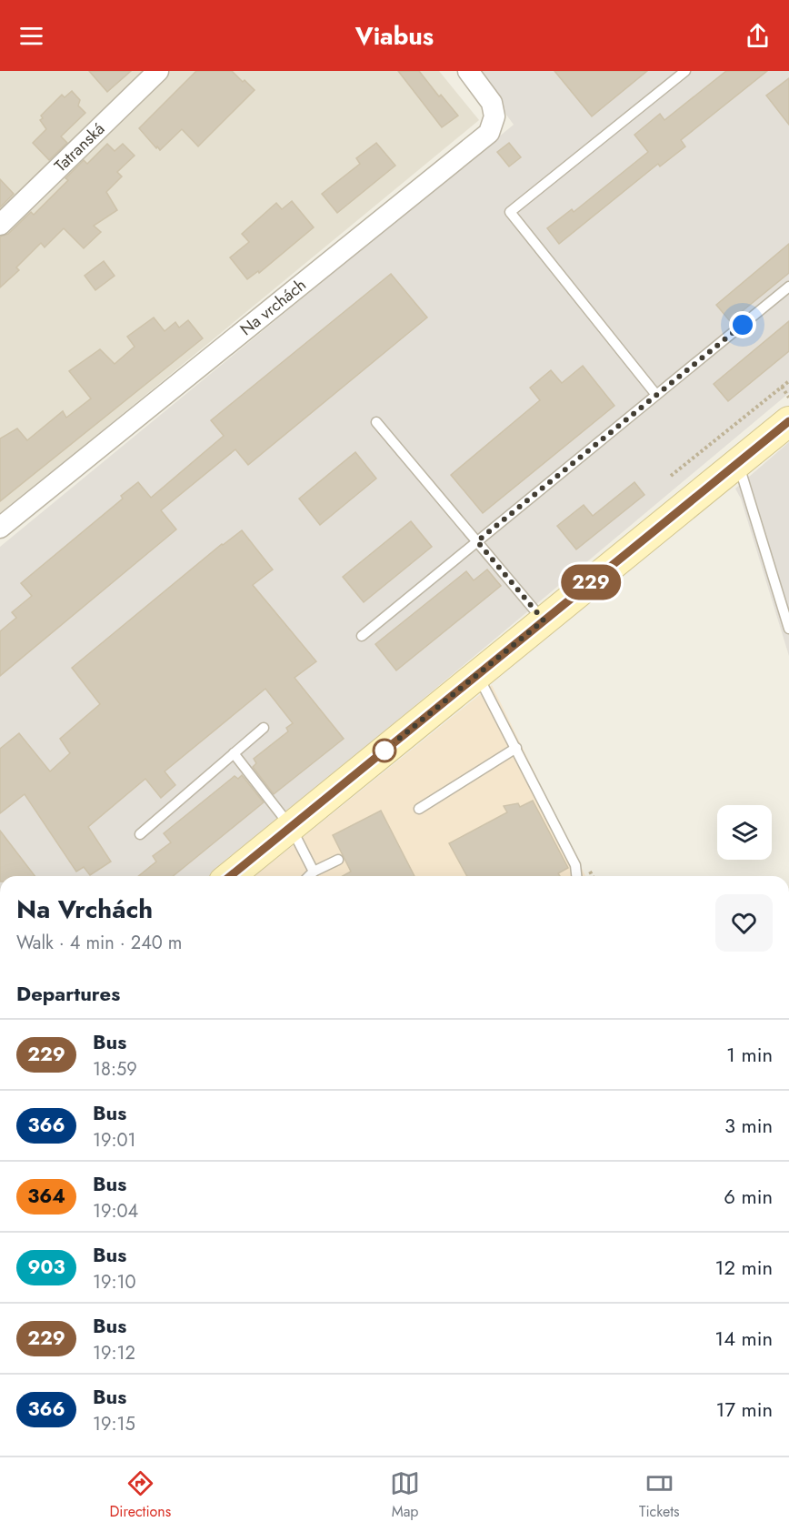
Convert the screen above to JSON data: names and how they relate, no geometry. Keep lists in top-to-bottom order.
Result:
{
  "streets": {
    "street": ["Tatranská", "Na vrchách"]
  },
  "lines": ["bus line 229"],
  "page": {
    "header": "Viabus",
    "on_map": "229",
    "heading": [
      ["Na Vrchách", "Walk · 4 min · 240 m"],
      "Departures"
    ],
    "list": [
      {
        "mark": "229",
        "name": "Bus",
        "note": "18:59",
        "value": "1 min"
      },
      {
        "mark": "366",
        "name": "Bus",
        "note": "19:01",
        "value": "3 min"
      },
      {
        "mark": "364",
        "name": "Bus",
        "note": "19:04",
        "value": "6 min"
      },
      {
        "mark": "903",
        "name": "Bus",
        "note": "19:10",
        "value": "12 min"
      },
      {
        "mark": "229",
        "name": "Bus",
        "note": "19:12",
        "value": "14 min"
      },
      {
        "mark": "366",
        "name": "Bus",
        "note": "19:15",
        "value": "17 min"
      }
    ],
    "tabs": ["Directions", "Map", "Tickets"]
  }
}
